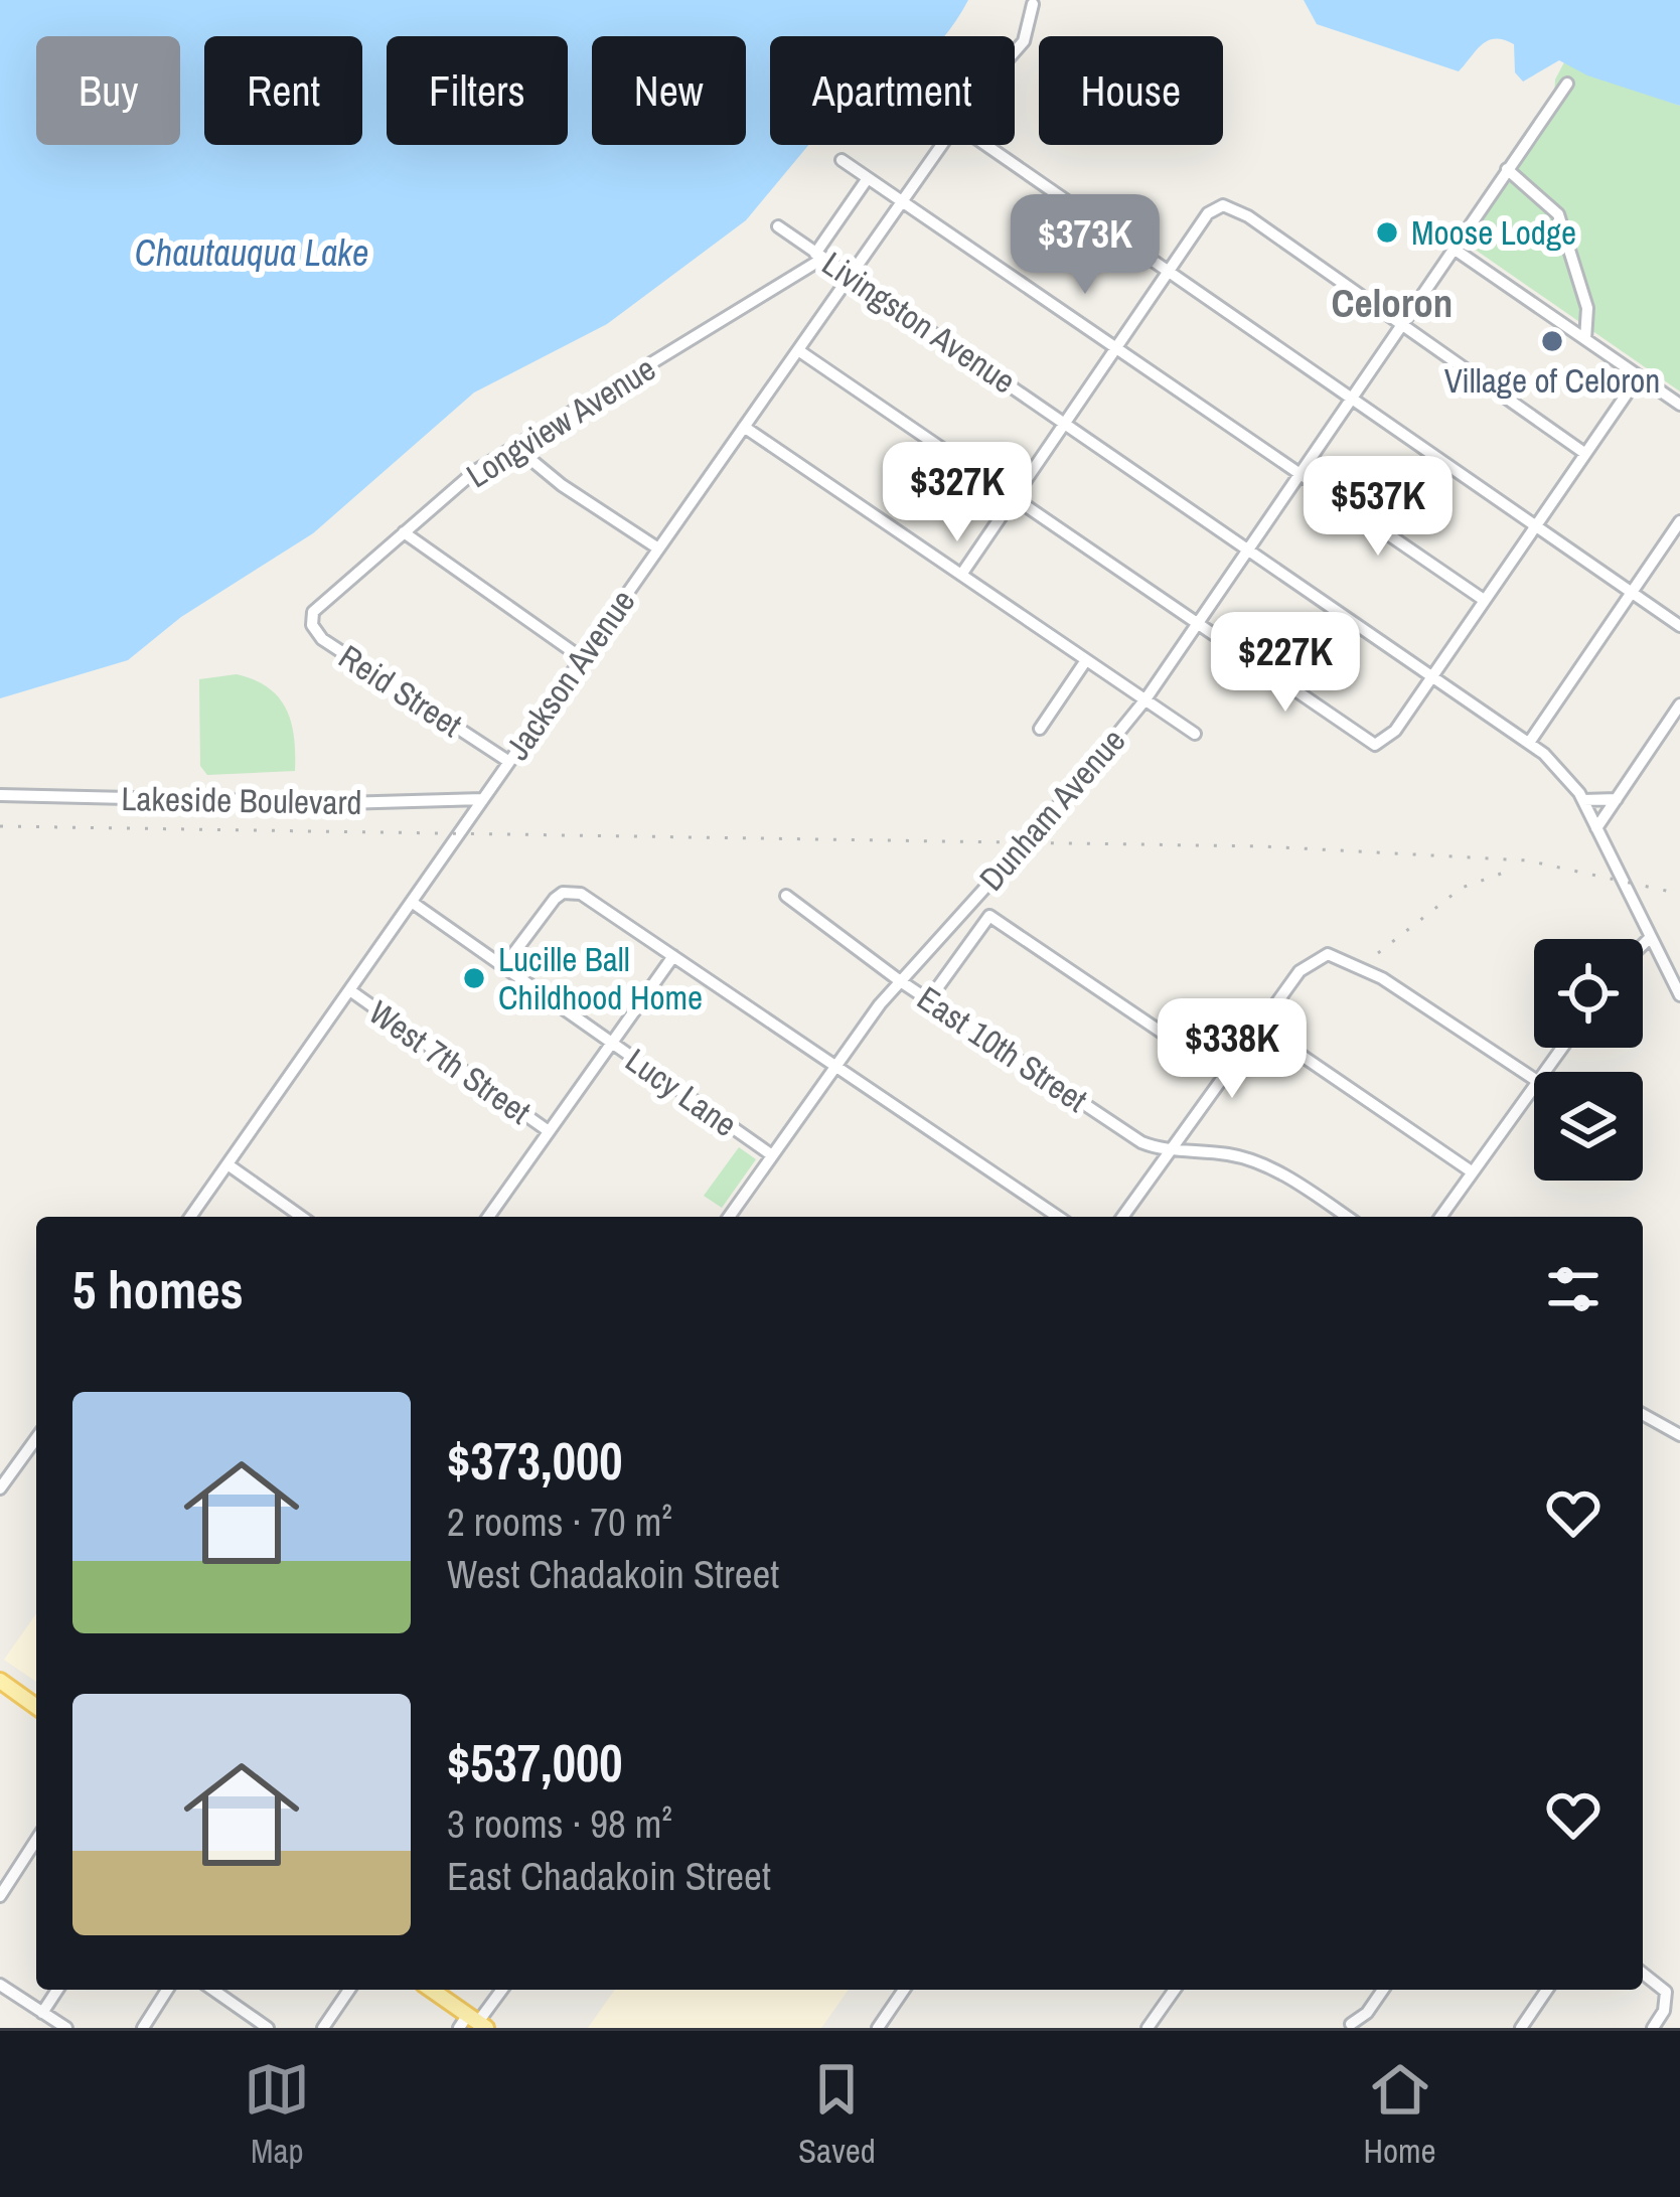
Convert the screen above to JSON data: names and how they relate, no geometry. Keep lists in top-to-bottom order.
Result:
{
  "streets": {
    "street": [
      "Livingston Avenue",
      "Longview Avenue",
      "Jackson Avenue",
      "Reid Street",
      "Lakeside Boulevard",
      "Dunham Avenue",
      "East 10th Street",
      "West 7th Street",
      "Lucy Lane"
    ]
  },
  "crossings": [
    ["Livingston Avenue", "Longview Avenue"],
    ["Livingston Avenue", "Jackson Avenue"],
    ["Livingston Avenue", "Dunham Avenue"],
    ["Longview Avenue", "Reid Street"],
    ["Jackson Avenue", "Reid Street"],
    ["Jackson Avenue", "Lakeside Boulevard"],
    ["Jackson Avenue", "West 7th Street"],
    ["Jackson Avenue", "Lucy Lane"],
    ["Dunham Avenue", "East 10th Street"],
    ["Dunham Avenue", "Lucy Lane"]
  ],
  "districts": ["Celoron"],
  "water": ["Chautauqua Lake"],
  "places": ["Moose Lodge", "Village of Celoron", "Lucille Ball Childhood Home"],
  "page": {
    "chip": [
      "Buy",
      "Rent",
      "Filters",
      "New",
      "Apartment",
      "House"
    ],
    "price": [
      "$373K",
      "$327K",
      "$537K",
      "$227K",
      "$338K"
    ],
    "heading": "5 homes",
    "list": [
      {
        "name": "$373,000",
        "note": "2 rooms · 70 m² · West Chadakoin Street"
      },
      {
        "name": "$537,000",
        "note": "3 rooms · 98 m² · East Chadakoin Street"
      }
    ],
    "tabs": ["Map", "Saved", "Home"]
  }
}
